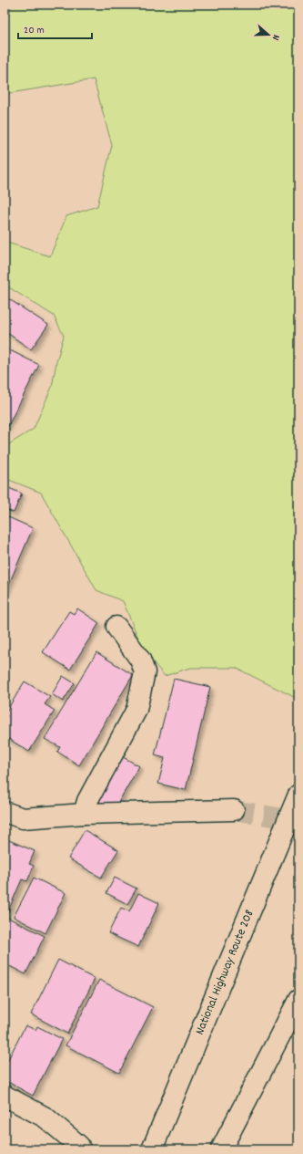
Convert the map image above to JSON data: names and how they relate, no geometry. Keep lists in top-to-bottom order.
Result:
{
  "streets": {
    "main road": ["National Highway Route 208"]
  },
  "scale_bar": "20 m",
  "north": "right"
}
